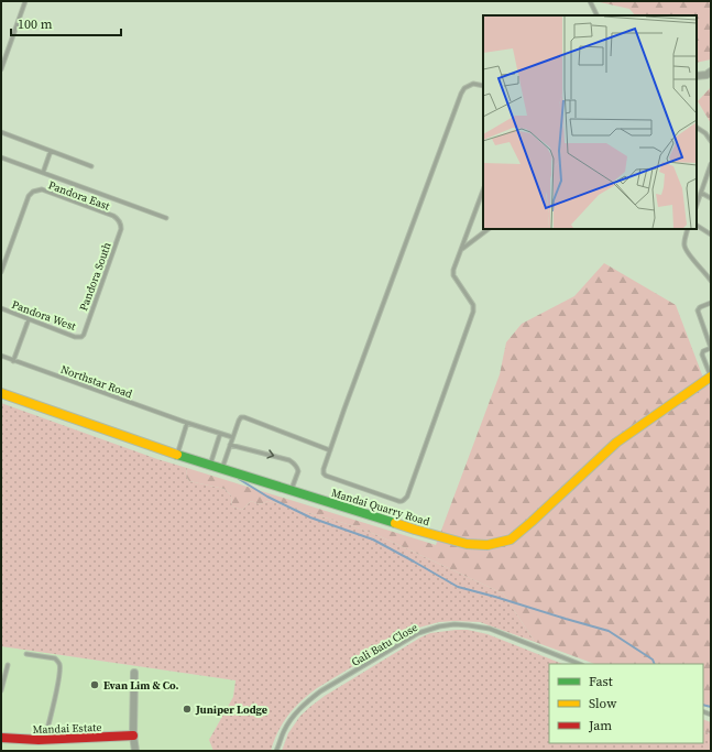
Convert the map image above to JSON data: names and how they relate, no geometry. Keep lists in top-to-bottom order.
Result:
{
  "streets": {
    "street": ["Mandai Quarry Road", "Mandai Estate"],
    "lane": [
      "Pandora East",
      "Pandora South",
      "Pandora West",
      "Northstar Road",
      "Gali Batu Close"
    ]
  },
  "crossings": [
    ["Pandora East", "Pandora South"],
    ["Pandora South", "Pandora West"]
  ],
  "places": ["Evan Lim & Co.", "Juniper Lodge"],
  "legend": ["Fast", "Slow", "Jam"],
  "scale_bar": "100 m"
}
